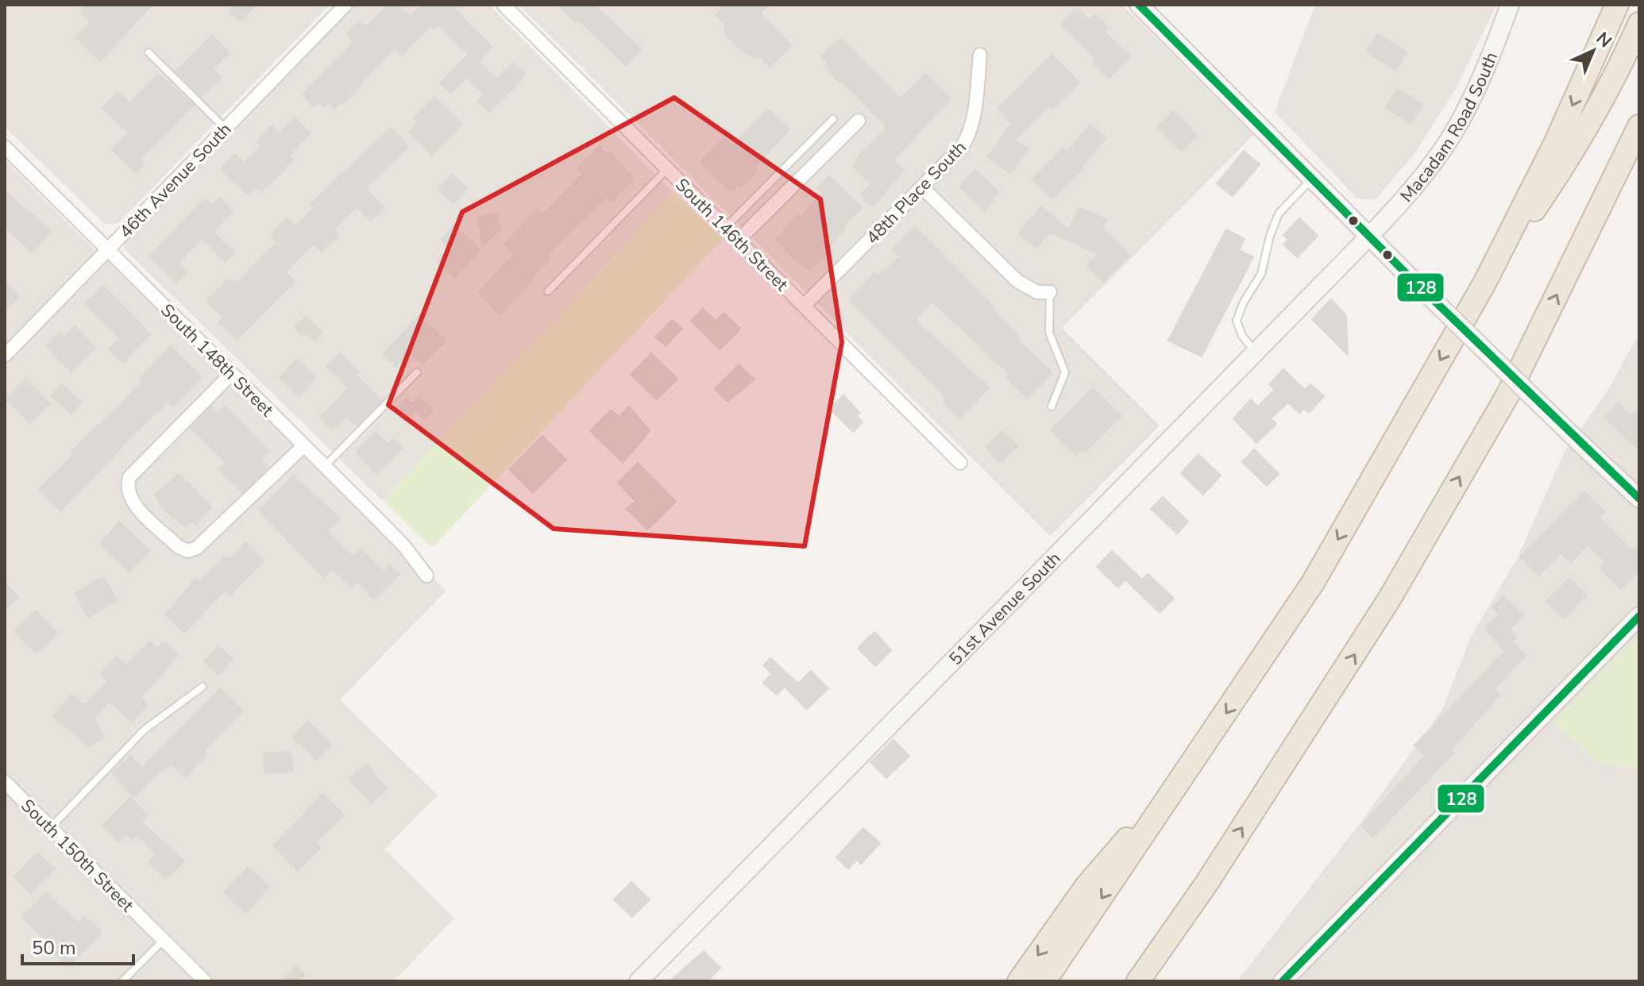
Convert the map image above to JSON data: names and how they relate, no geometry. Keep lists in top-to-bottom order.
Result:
{
  "streets": {
    "street": [
      "Macadam Road South",
      "46th Avenue South",
      "48th Place South",
      "South 146th Street",
      "South 148th Street",
      "51st Avenue South",
      "South 150th Street"
    ]
  },
  "crossings": [
    ["Macadam Road South", "51st Avenue South"],
    ["46th Avenue South", "South 148th Street"],
    ["48th Place South", "South 146th Street"]
  ],
  "lines": ["transit line 128"],
  "scale_bar": "50 m",
  "north": "top right"
}
